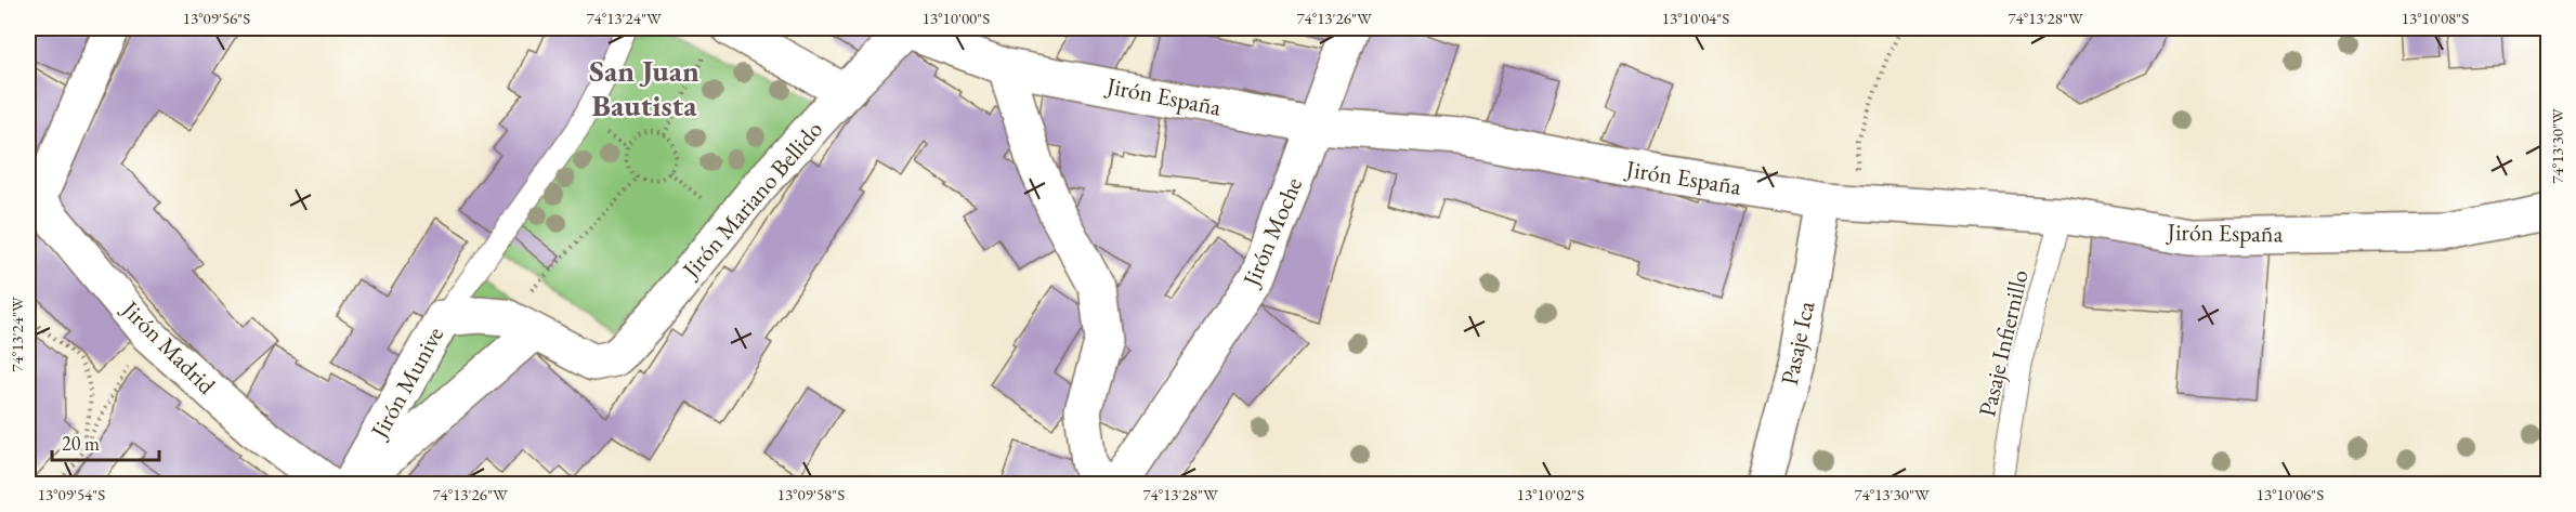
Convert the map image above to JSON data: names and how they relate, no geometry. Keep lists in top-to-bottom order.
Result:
{
  "streets": {
    "street": [
      "Jirón España",
      "Jirón Mariano Bellido",
      "Jirón Moche",
      "Pasaje Ica",
      "Jirón Madrid",
      "Jirón Munive"
    ],
    "lane": ["Pasaje Infiernillo"]
  },
  "crossings": [
    ["Jirón España", "Jirón Mariano Bellido"],
    ["Jirón España", "Jirón Moche"],
    ["Jirón España", "Pasaje Ica"],
    ["Jirón España", "Pasaje Infiernillo"],
    ["Jirón Mariano Bellido", "Jirón Munive"]
  ],
  "districts": ["San Juan Bautista"],
  "scale_bar": "20 m",
  "coordinates": [
    "13°09'56\"S",
    "74°13'24\"W",
    "13°10'00\"S",
    "74°13'26\"W",
    "13°10'04\"S",
    "74°13'28\"W",
    "13°10'08\"S",
    "74°13'30\"W",
    "13°09'54\"S",
    "13°09'58\"S",
    "13°10'02\"S",
    "13°10'06\"S"
  ]
}
